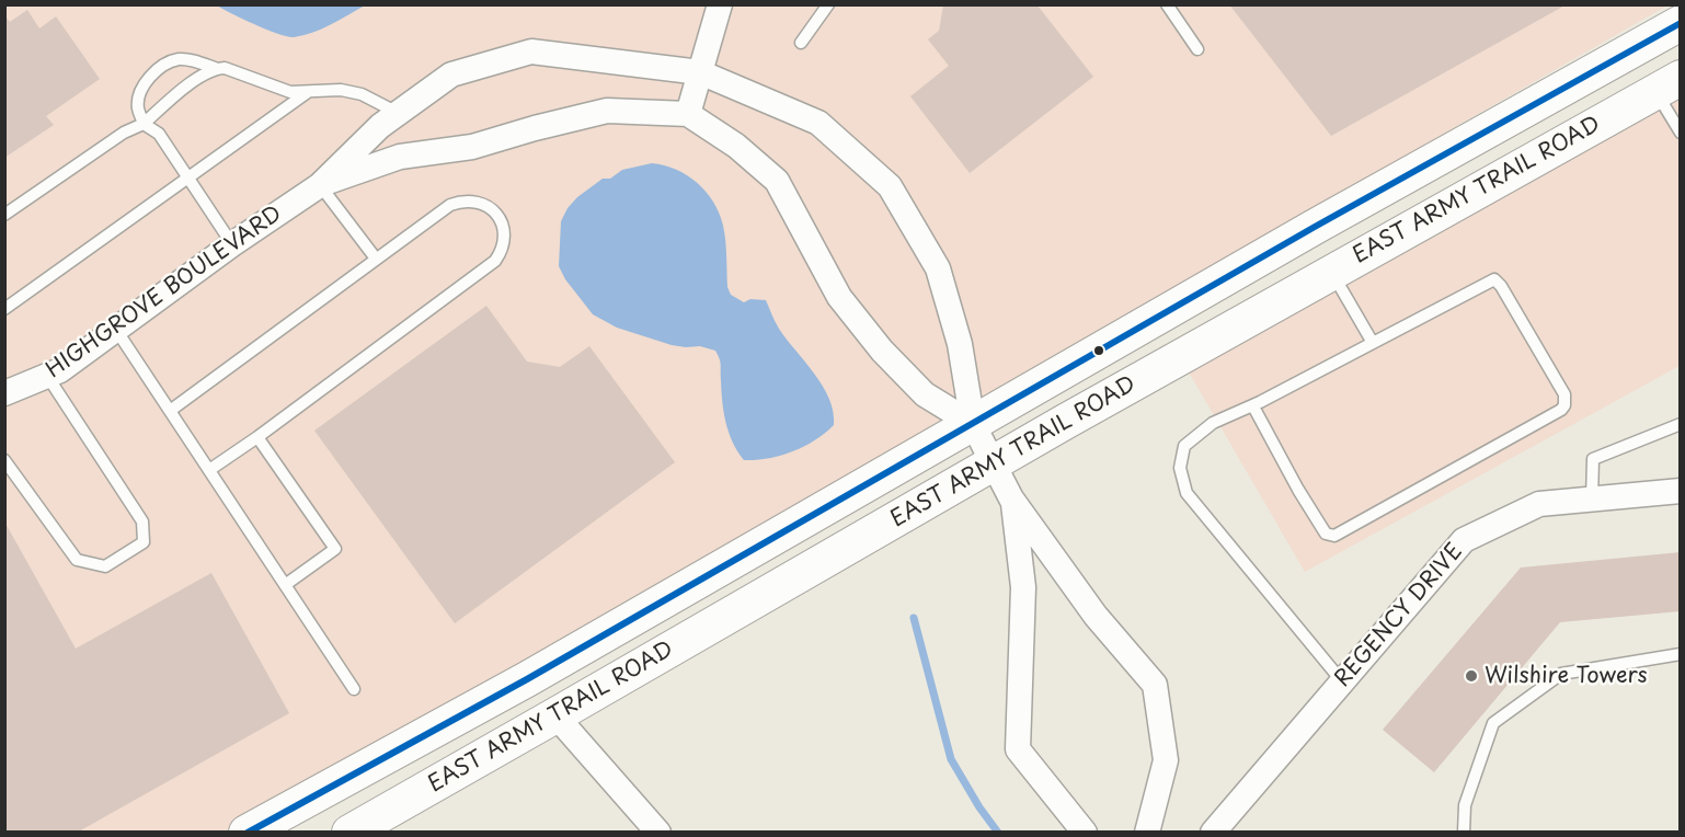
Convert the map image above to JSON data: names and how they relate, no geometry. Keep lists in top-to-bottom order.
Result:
{
  "streets": {
    "main road": ["EAST ARMY TRAIL ROAD"],
    "street": ["HIGHGROVE BOULEVARD", "REGENCY DRIVE"]
  },
  "places": ["Wilshire Towers"]
}
